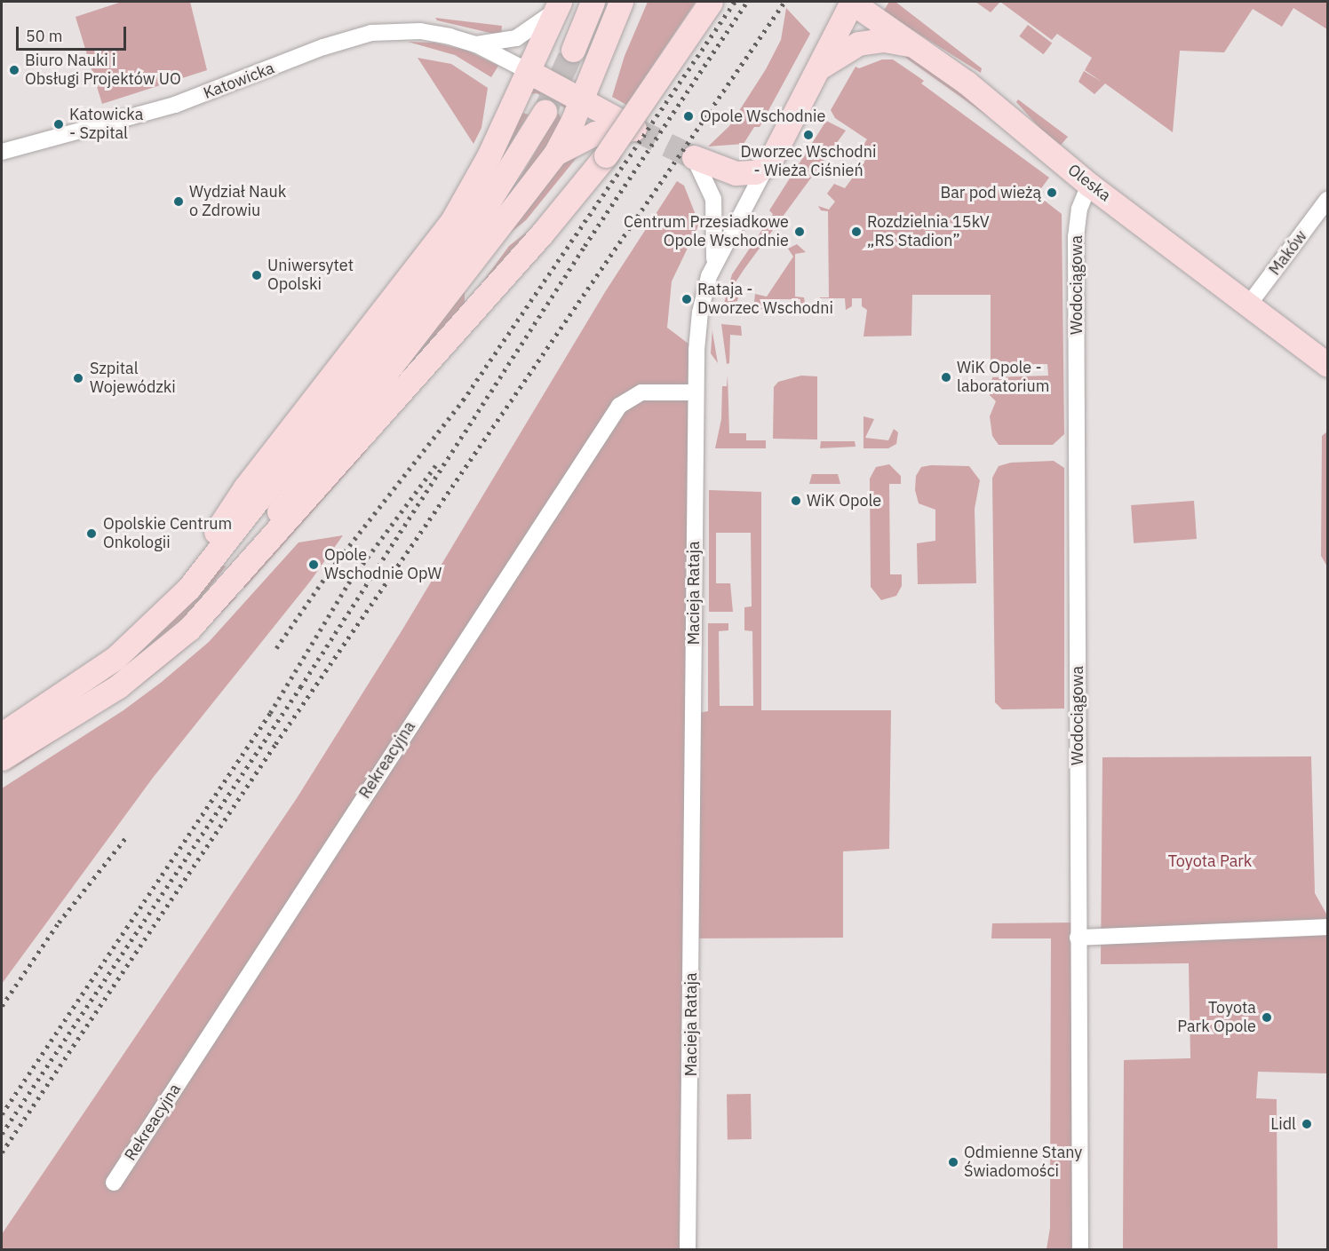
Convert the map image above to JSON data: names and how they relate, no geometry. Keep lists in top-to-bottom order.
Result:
{
  "streets": {
    "main road": ["Oleska", "Macieja Rataja"],
    "street": [
      "Katowicka",
      "Maków",
      "Wodociągowa",
      "Rekreacyjna"
    ]
  },
  "crossings": [
    ["Oleska", "Maków"],
    ["Oleska", "Wodociągowa"],
    ["Oleska", "Macieja Rataja"],
    ["Macieja Rataja", "Rekreacyjna"]
  ],
  "parks": ["Toyota Park"],
  "places": [
    "Biuro Nauki i Obsługi Projektów UO",
    "Opole Wschodnie",
    "Katowicka - Szpital",
    "Dworzec Wschodni - Wieża Ciśnień",
    "Bar pod wieżą",
    "Wydział Nauk o Zdrowiu",
    "Centrum Przesiadkowe Opole Wschodnie",
    "Rozdzielnia 15kV „RS Stadion”",
    "Uniwersytet Opolski",
    "Rataja - Dworzec Wschodni",
    "WiK Opole - laboratorium",
    "Szpital Wojewódzki",
    "WiK Opole",
    "Opolskie Centrum Onkologii",
    "Opole Wschodnie OpW",
    "Toyota Park Opole",
    "Lidl",
    "Odmienne Stany Świadomości"
  ],
  "scale_bar": "50 m"
}
